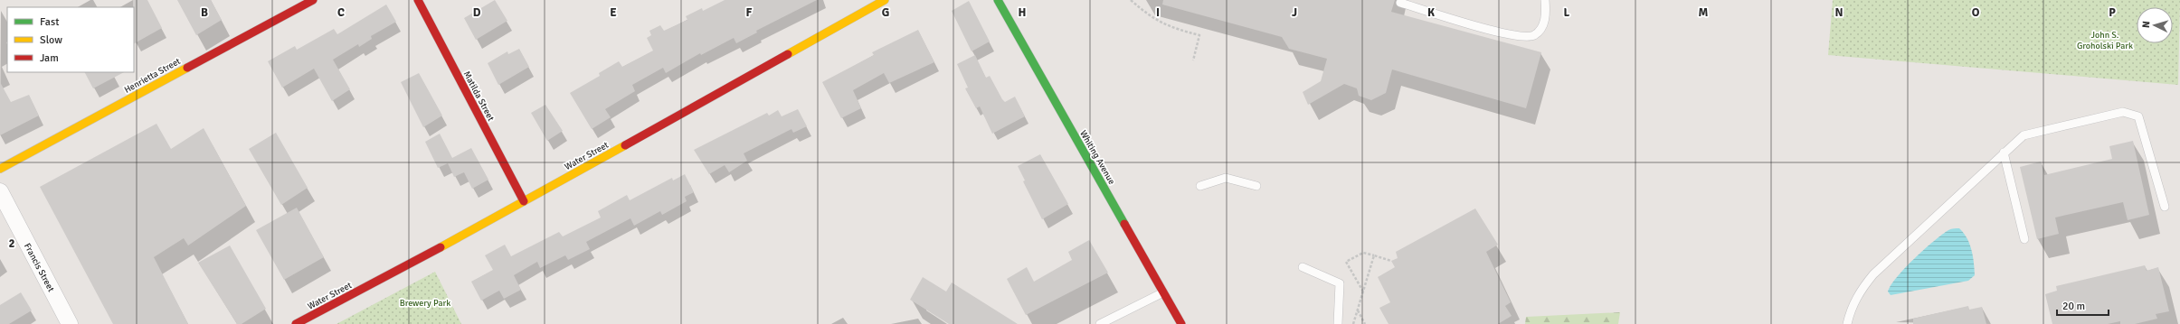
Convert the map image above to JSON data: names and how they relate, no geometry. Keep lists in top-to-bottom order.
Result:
{
  "streets": {
    "street": [
      "Henrietta Street",
      "Matilda Street",
      "Water Street",
      "Whiting Avenue",
      "Francis Street"
    ]
  },
  "crossings": [
    ["Matilda Street", "Water Street"]
  ],
  "parks": ["John S. Groholski Park", "Brewery Park"],
  "legend": ["Fast", "Slow", "Jam"],
  "scale_bar": "20 m",
  "north": "left",
  "grid": {
    "columns": [
      "B",
      "C",
      "D",
      "E",
      "F",
      "G",
      "H",
      "I",
      "J",
      "K",
      "L",
      "M",
      "N",
      "O",
      "P"
    ],
    "rows": ["2"]
  }
}
